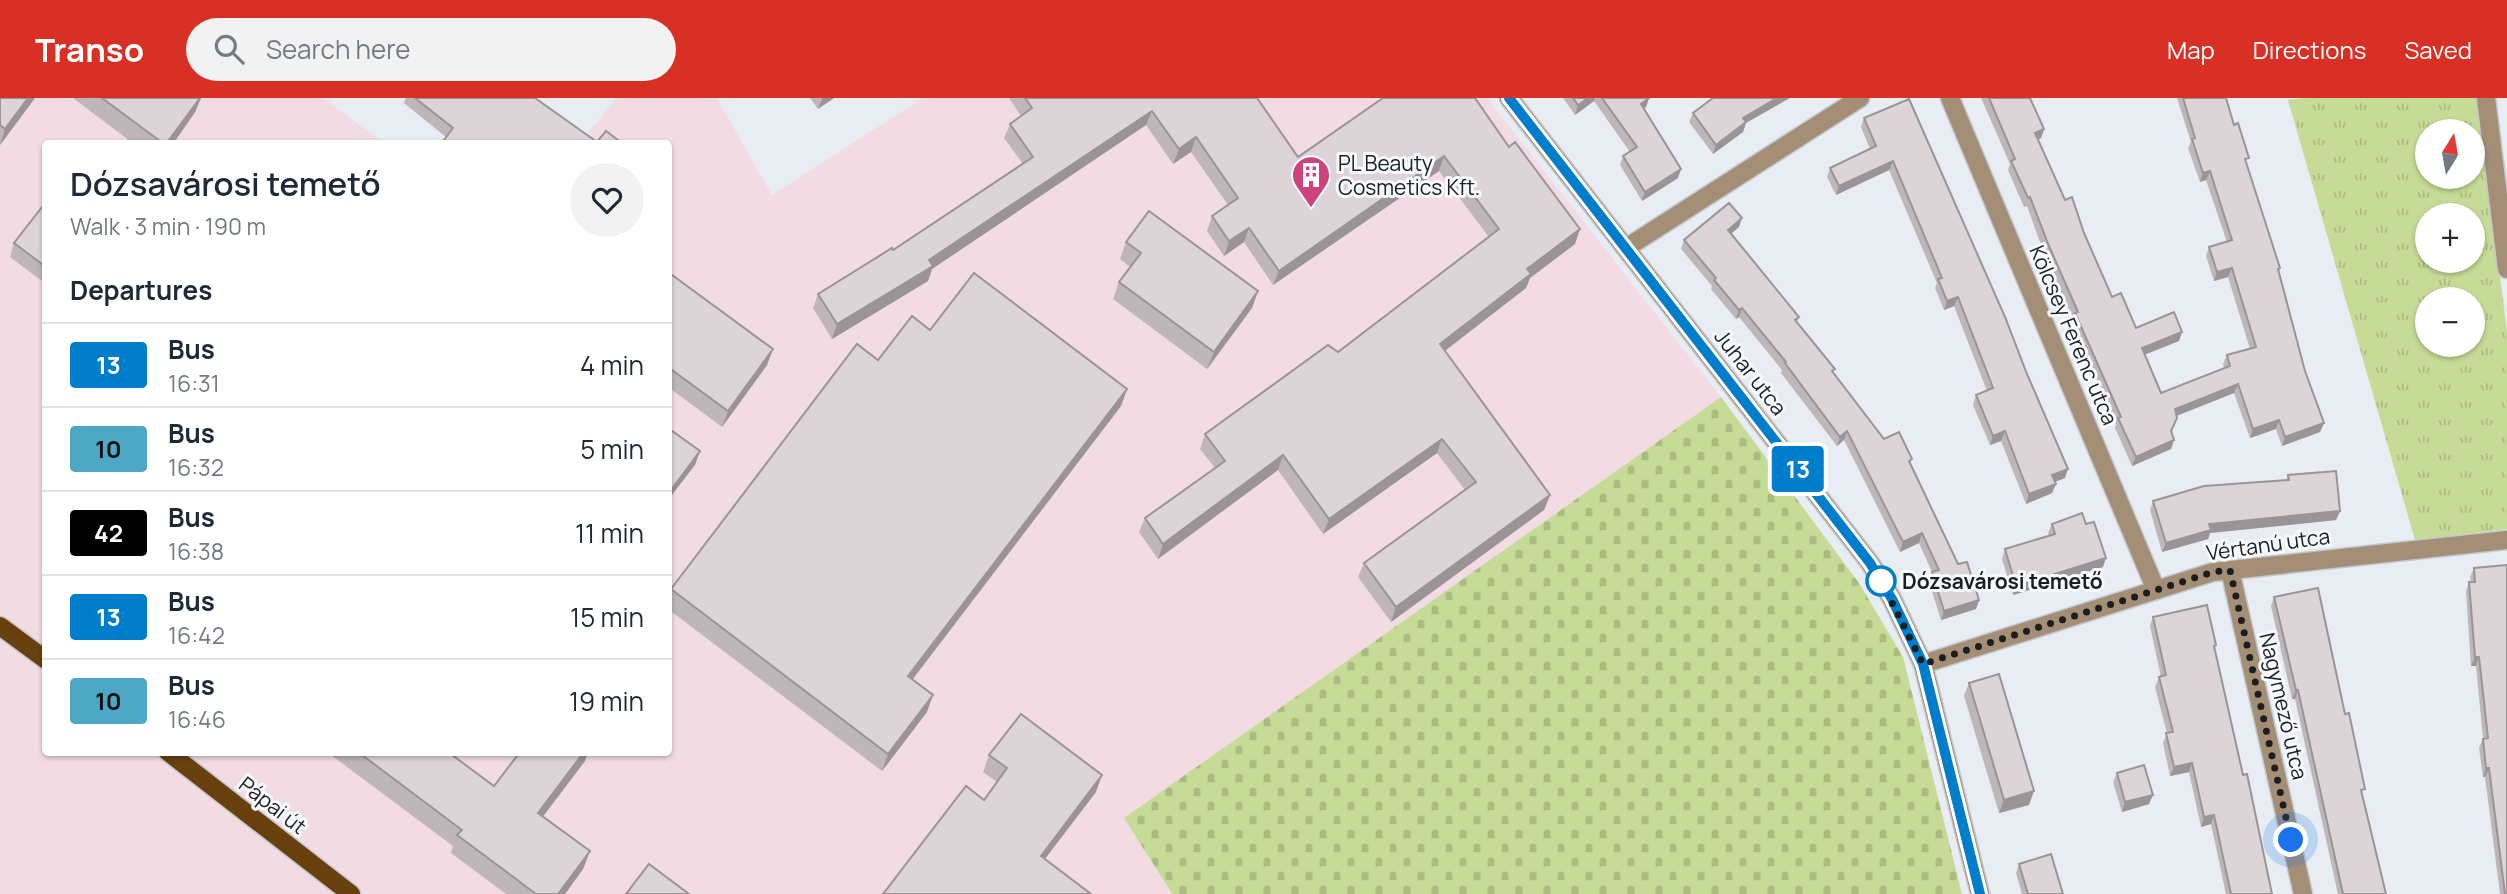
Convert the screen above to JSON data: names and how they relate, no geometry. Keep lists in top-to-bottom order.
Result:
{
  "streets": {
    "main road": ["Pápai út"],
    "street": [
      "Kölcsey Ferenc utca",
      "Juhar utca",
      "Vértanú utca",
      "Nagymező utca"
    ]
  },
  "crossings": [
    ["Kölcsey Ferenc utca", "Vértanú utca"],
    ["Juhar utca", "Vértanú utca"],
    ["Vértanú utca", "Nagymező utca"]
  ],
  "places": {
    "building": ["PL Beauty Cosmetics Kft."],
    "other": ["Dózsavárosi temető"]
  },
  "lines": ["bus line 13"],
  "north": "top",
  "page": {
    "header": "Transo",
    "search": "Search here",
    "nav": ["Map", "Directions", "Saved"],
    "on_map": "13",
    "map_buttons": ["+", "−"],
    "heading": [
      ["Dózsavárosi temető", "Walk · 3 min · 190 m"],
      "Departures"
    ],
    "list": [
      {
        "mark": "13",
        "name": "Bus",
        "note": "16:31",
        "value": "4 min"
      },
      {
        "mark": "10",
        "name": "Bus",
        "note": "16:32",
        "value": "5 min"
      },
      {
        "mark": "42",
        "name": "Bus",
        "note": "16:38",
        "value": "11 min"
      },
      {
        "mark": "13",
        "name": "Bus",
        "note": "16:42",
        "value": "15 min"
      },
      {
        "mark": "10",
        "name": "Bus",
        "note": "16:46",
        "value": "19 min"
      }
    ]
  }
}
